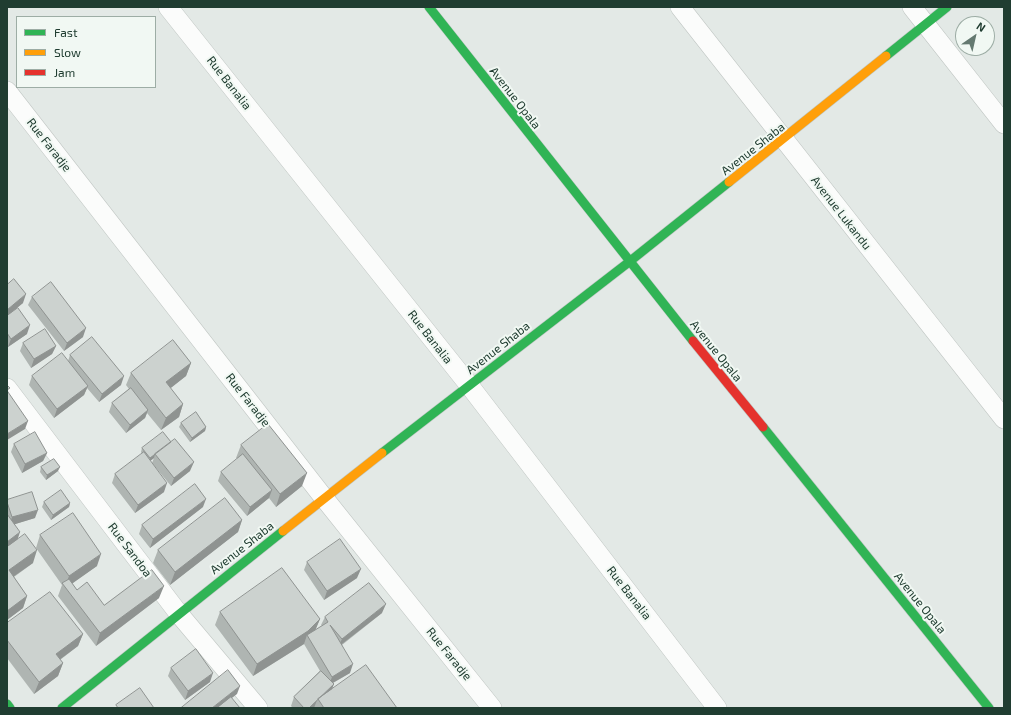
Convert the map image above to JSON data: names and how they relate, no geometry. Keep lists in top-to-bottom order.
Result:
{
  "streets": {
    "street": [
      "Rue Banalia",
      "Avenue Opala",
      "Rue Faradje",
      "Avenue Shaba",
      "Avenue Lukandu",
      "Rue Sandoa"
    ]
  },
  "crossings": [
    ["Rue Banalia", "Avenue Shaba"],
    ["Avenue Opala", "Avenue Shaba"],
    ["Rue Faradje", "Avenue Shaba"],
    ["Avenue Shaba", "Avenue Lukandu"],
    ["Avenue Shaba", "Rue Sandoa"]
  ],
  "legend": ["Fast", "Slow", "Jam"],
  "north": "top right"
}
